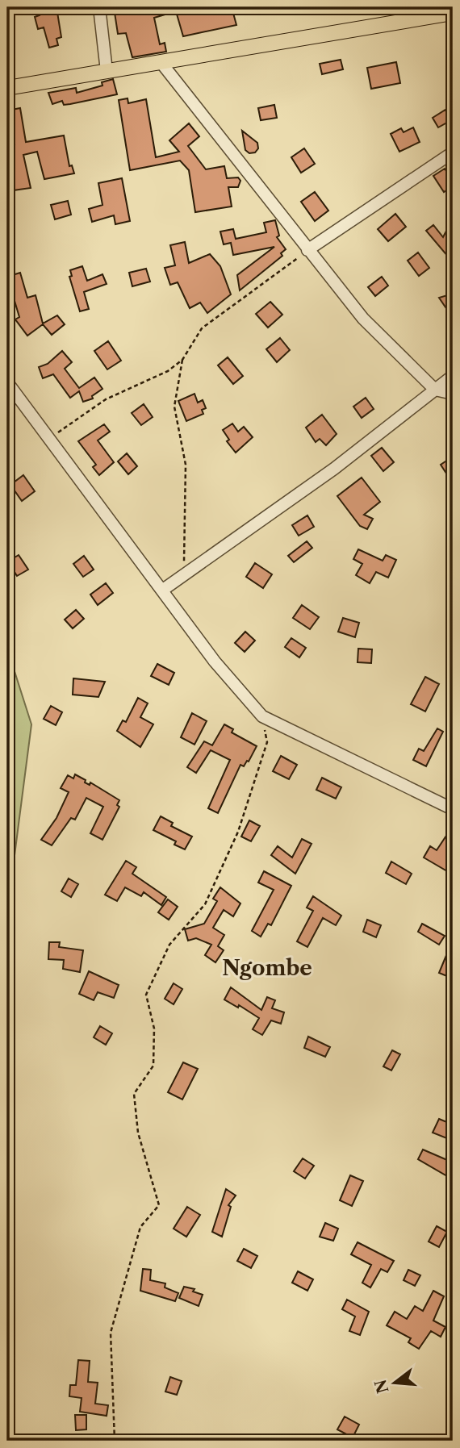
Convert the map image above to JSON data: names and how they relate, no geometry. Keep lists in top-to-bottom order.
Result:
{
  "districts": ["Ngombe"],
  "north": "left"
}
